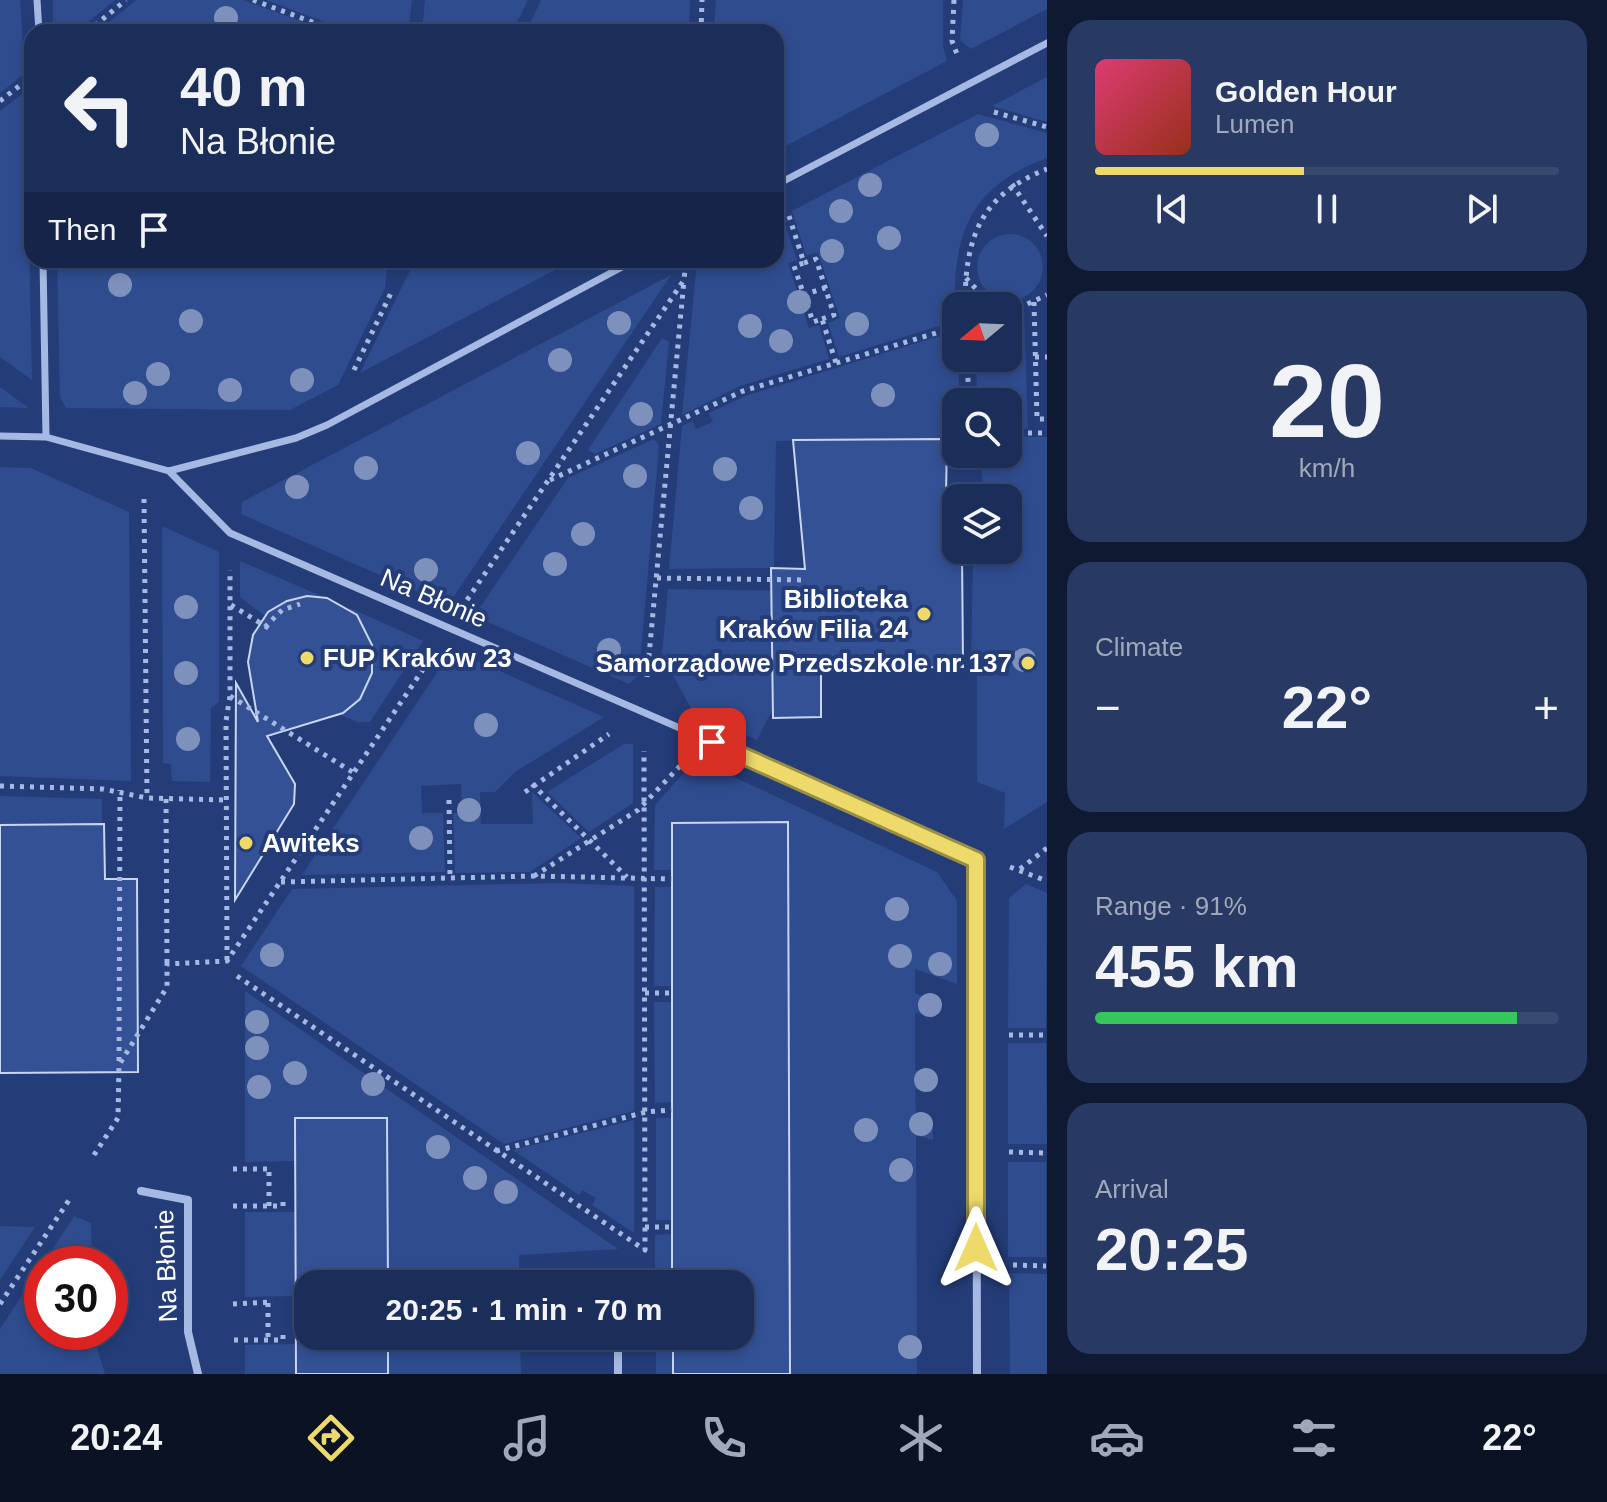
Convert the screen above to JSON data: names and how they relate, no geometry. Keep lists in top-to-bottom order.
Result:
{
  "streets": {
    "street": ["Na Błonie"]
  },
  "places": [
    "Biblioteka Kraków Filia 24",
    "FUP Kraków 23",
    "Samorządowe Przedszkole nr 137",
    "Awiteks"
  ],
  "north": "left",
  "page": {
    "turn": ["40 m", "Na Błonie"],
    "song": ["Golden Hour", "Lumen"],
    "then": "Then",
    "tile": [
      ["20", "km/h"],
      "Climate",
      ["Range · 91%", "455 km"],
      ["Arrival", "20:25"]
    ],
    "heat": ["−", "22°", "+"],
    "limit": "30",
    "trip": "20:25 · 1 min · 70 m",
    "tabs": ["20:24", "22°"]
  }
}
